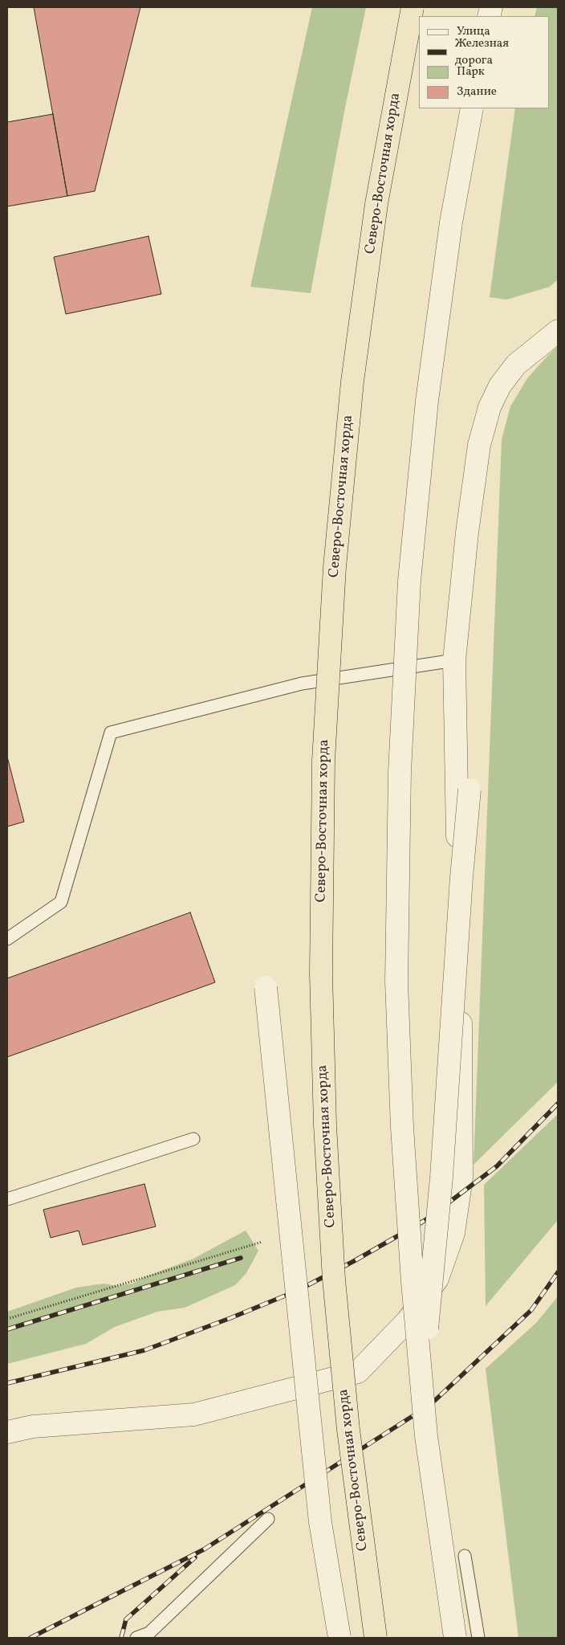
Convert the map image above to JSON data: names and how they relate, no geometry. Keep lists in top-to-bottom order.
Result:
{
  "streets": {
    "main road": ["Северо-Восточная хорда"]
  },
  "legend": [
    "Улица",
    "Железная дорога",
    "Парк",
    "Здание"
  ]
}
